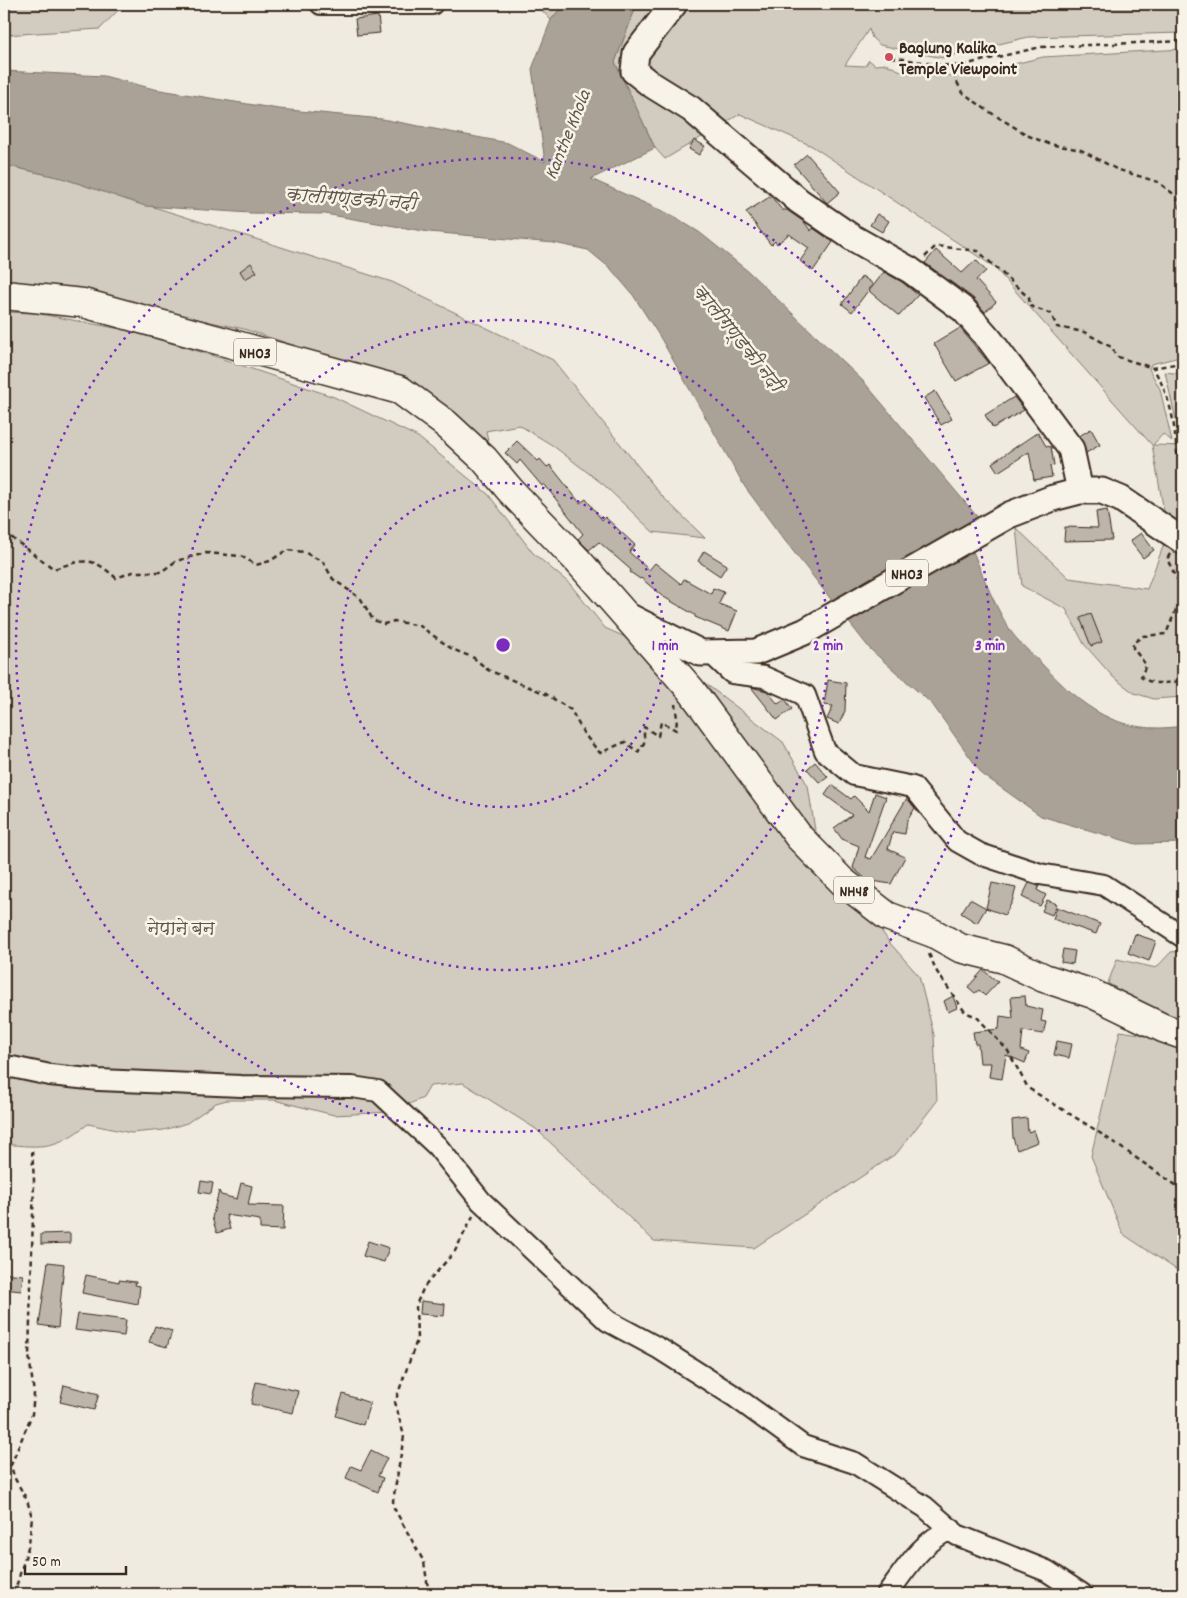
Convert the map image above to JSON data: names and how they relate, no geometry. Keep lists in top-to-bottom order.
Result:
{
  "streets": {
    "highway": ["NH03", "NH48"]
  },
  "crossings": [
    ["NH03", "NH48"]
  ],
  "water": ["Kanthe Khola", "कालीगण्डकी नदी"],
  "parks": ["नेपाने बन"],
  "places": ["Baglung Kalika Temple Viewpoint"],
  "scale_bar": "50 m",
  "rings": ["1 min", "2 min", "3 min"]
}
